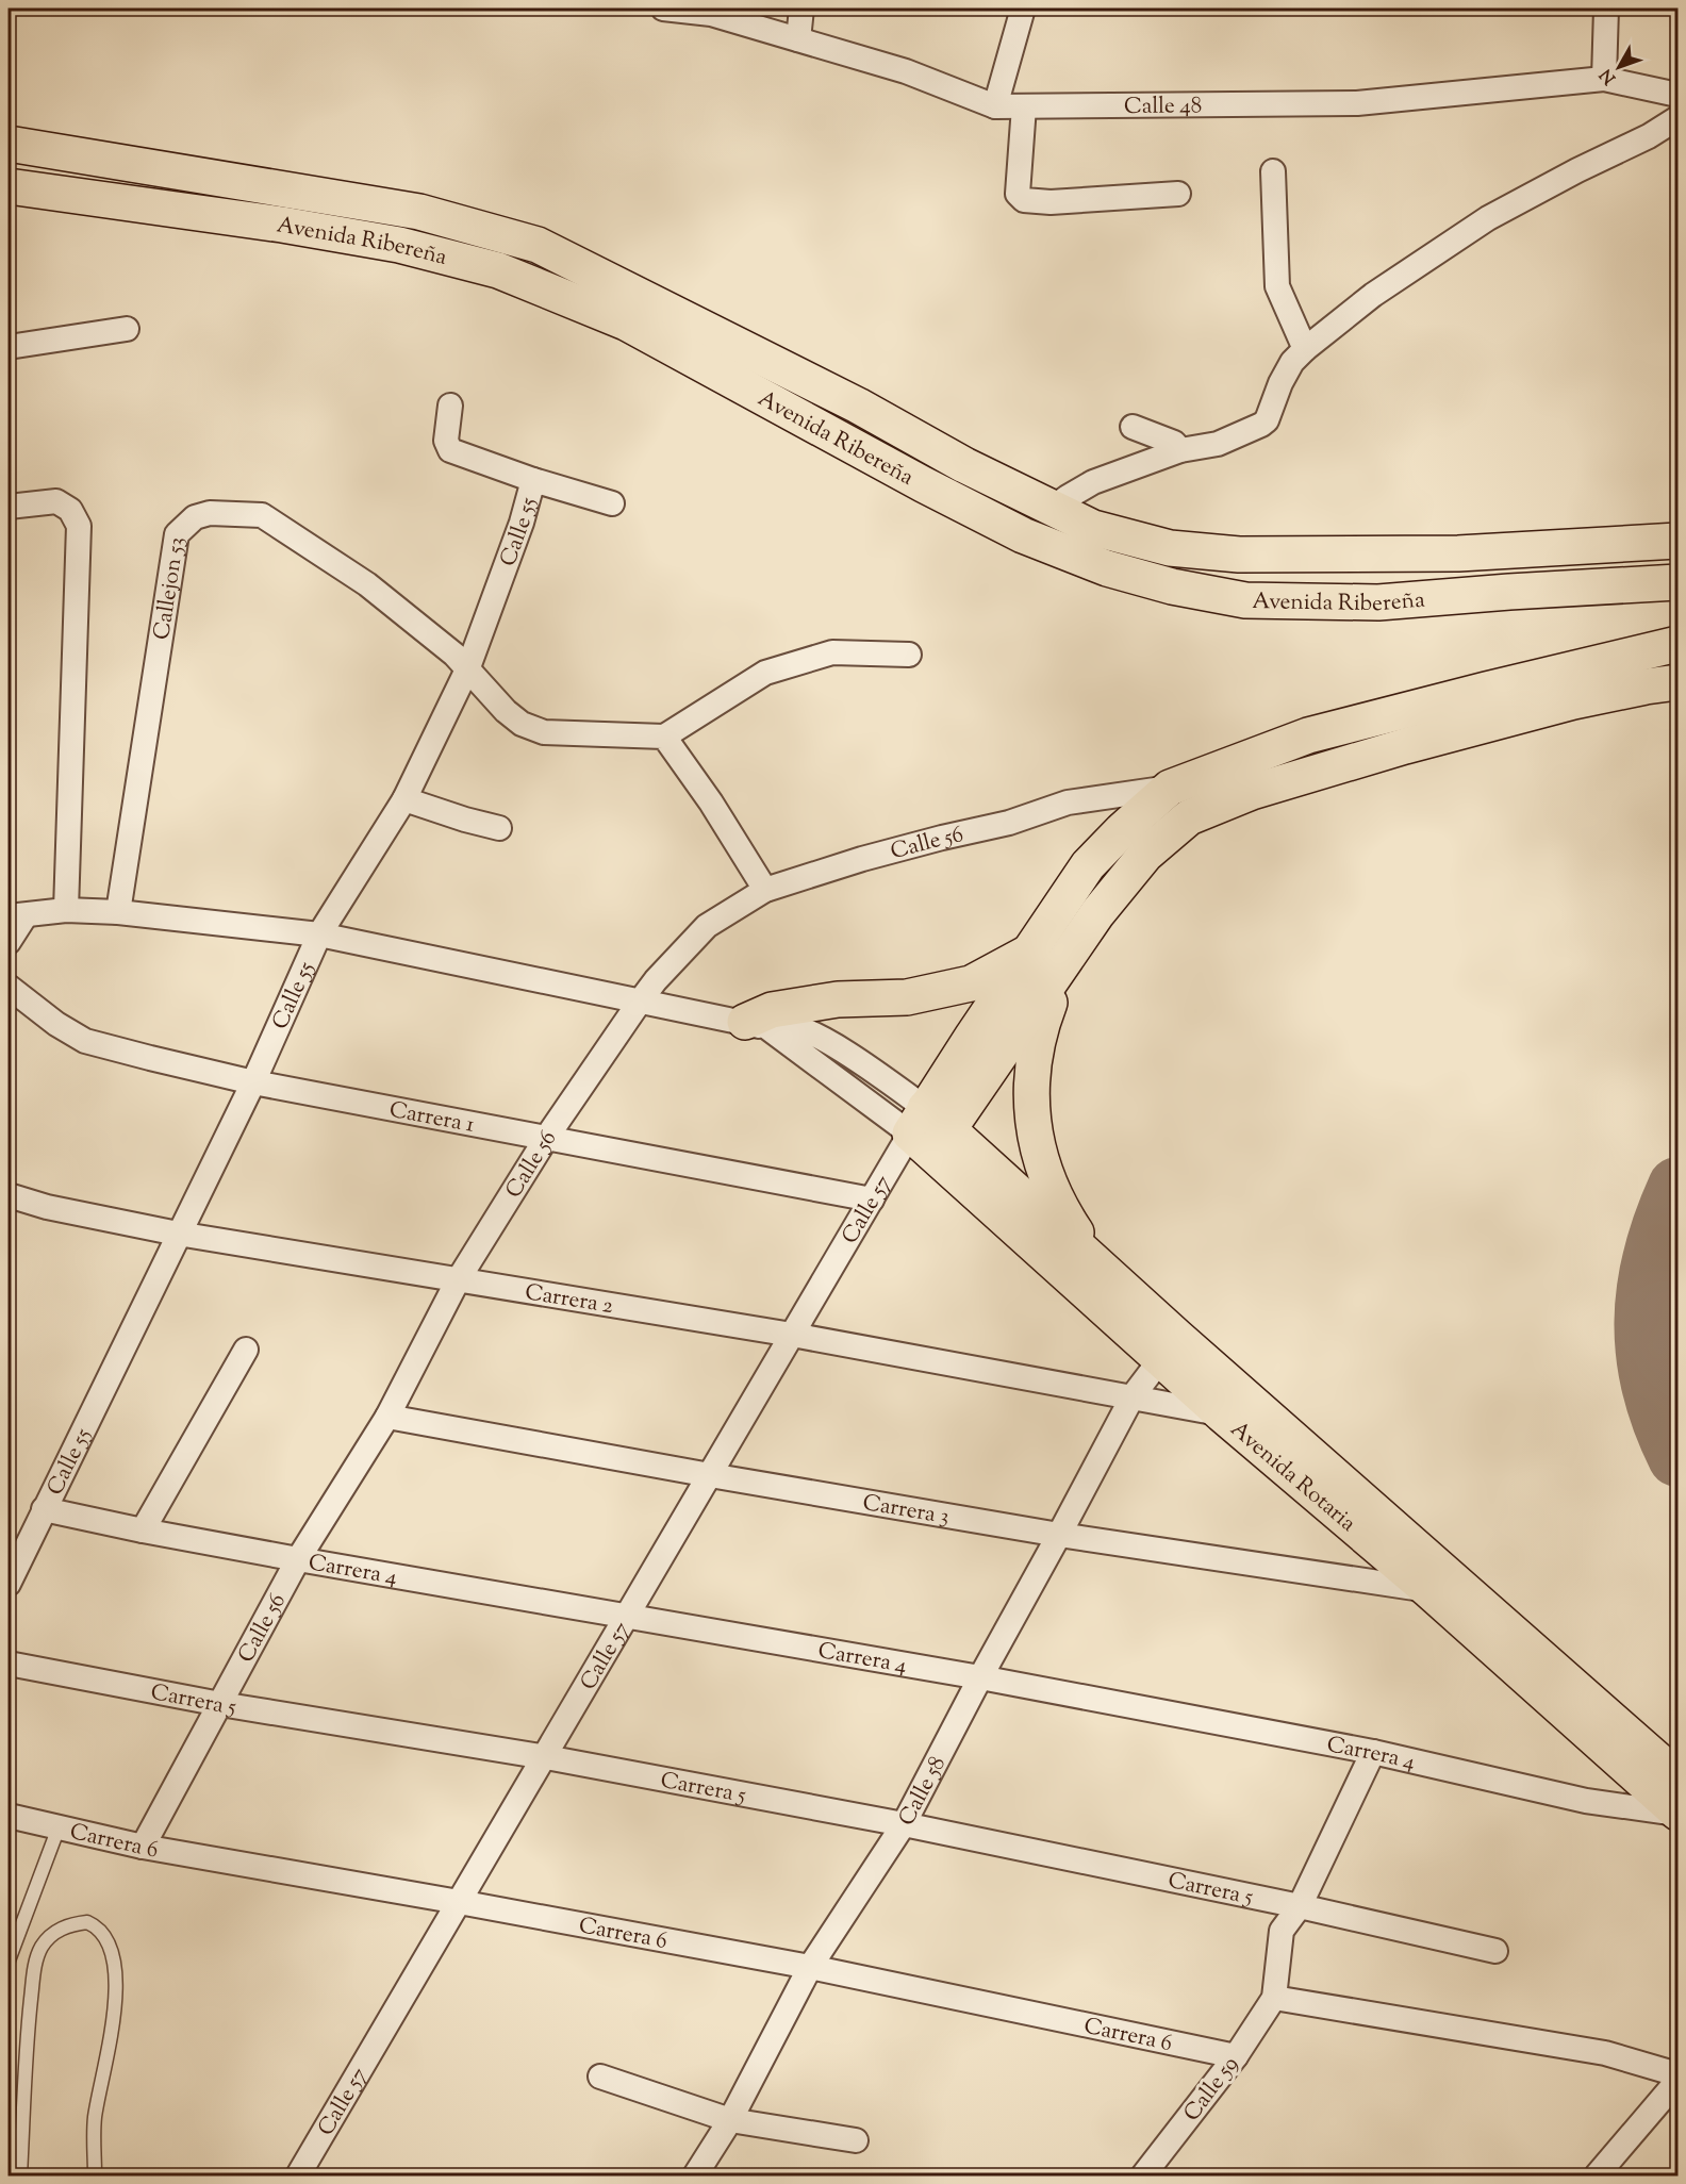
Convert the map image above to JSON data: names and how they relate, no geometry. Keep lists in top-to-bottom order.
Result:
{
  "streets": {
    "main road": ["Avenida Ribereña", "Avenida Rotaria"],
    "street": [
      "Calle 48",
      "Calle 55",
      "Callejon 53",
      "Calle 56",
      "Carrera 1",
      "Calle 57",
      "Carrera 2",
      "Carrera 3",
      "Carrera 4",
      "Carrera 5",
      "Calle 58",
      "Carrera 6",
      "Calle 59"
    ]
  },
  "crossings": [
    ["Calle 55", "Callejon 53"],
    ["Calle 55", "Carrera 1"],
    ["Calle 55", "Carrera 2"],
    ["Calle 55", "Carrera 4"],
    ["Calle 56", "Carrera 1"],
    ["Calle 56", "Carrera 2"],
    ["Calle 56", "Carrera 3"],
    ["Calle 56", "Carrera 4"],
    ["Calle 56", "Carrera 5"],
    ["Calle 56", "Carrera 6"],
    ["Carrera 1", "Calle 57"],
    ["Calle 57", "Carrera 2"],
    ["Calle 57", "Avenida Rotaria"],
    ["Calle 57", "Carrera 3"],
    ["Calle 57", "Carrera 4"],
    ["Calle 57", "Carrera 5"],
    ["Calle 57", "Carrera 6"],
    ["Carrera 2", "Avenida Rotaria"],
    ["Carrera 2", "Calle 58"],
    ["Avenida Rotaria", "Carrera 3"],
    ["Avenida Rotaria", "Carrera 4"],
    ["Avenida Rotaria", "Calle 58"],
    ["Carrera 3", "Calle 58"],
    ["Carrera 4", "Calle 58"],
    ["Carrera 5", "Calle 58"],
    ["Calle 58", "Carrera 6"],
    ["Carrera 6", "Calle 59"]
  ],
  "north": "bottom left"
}
